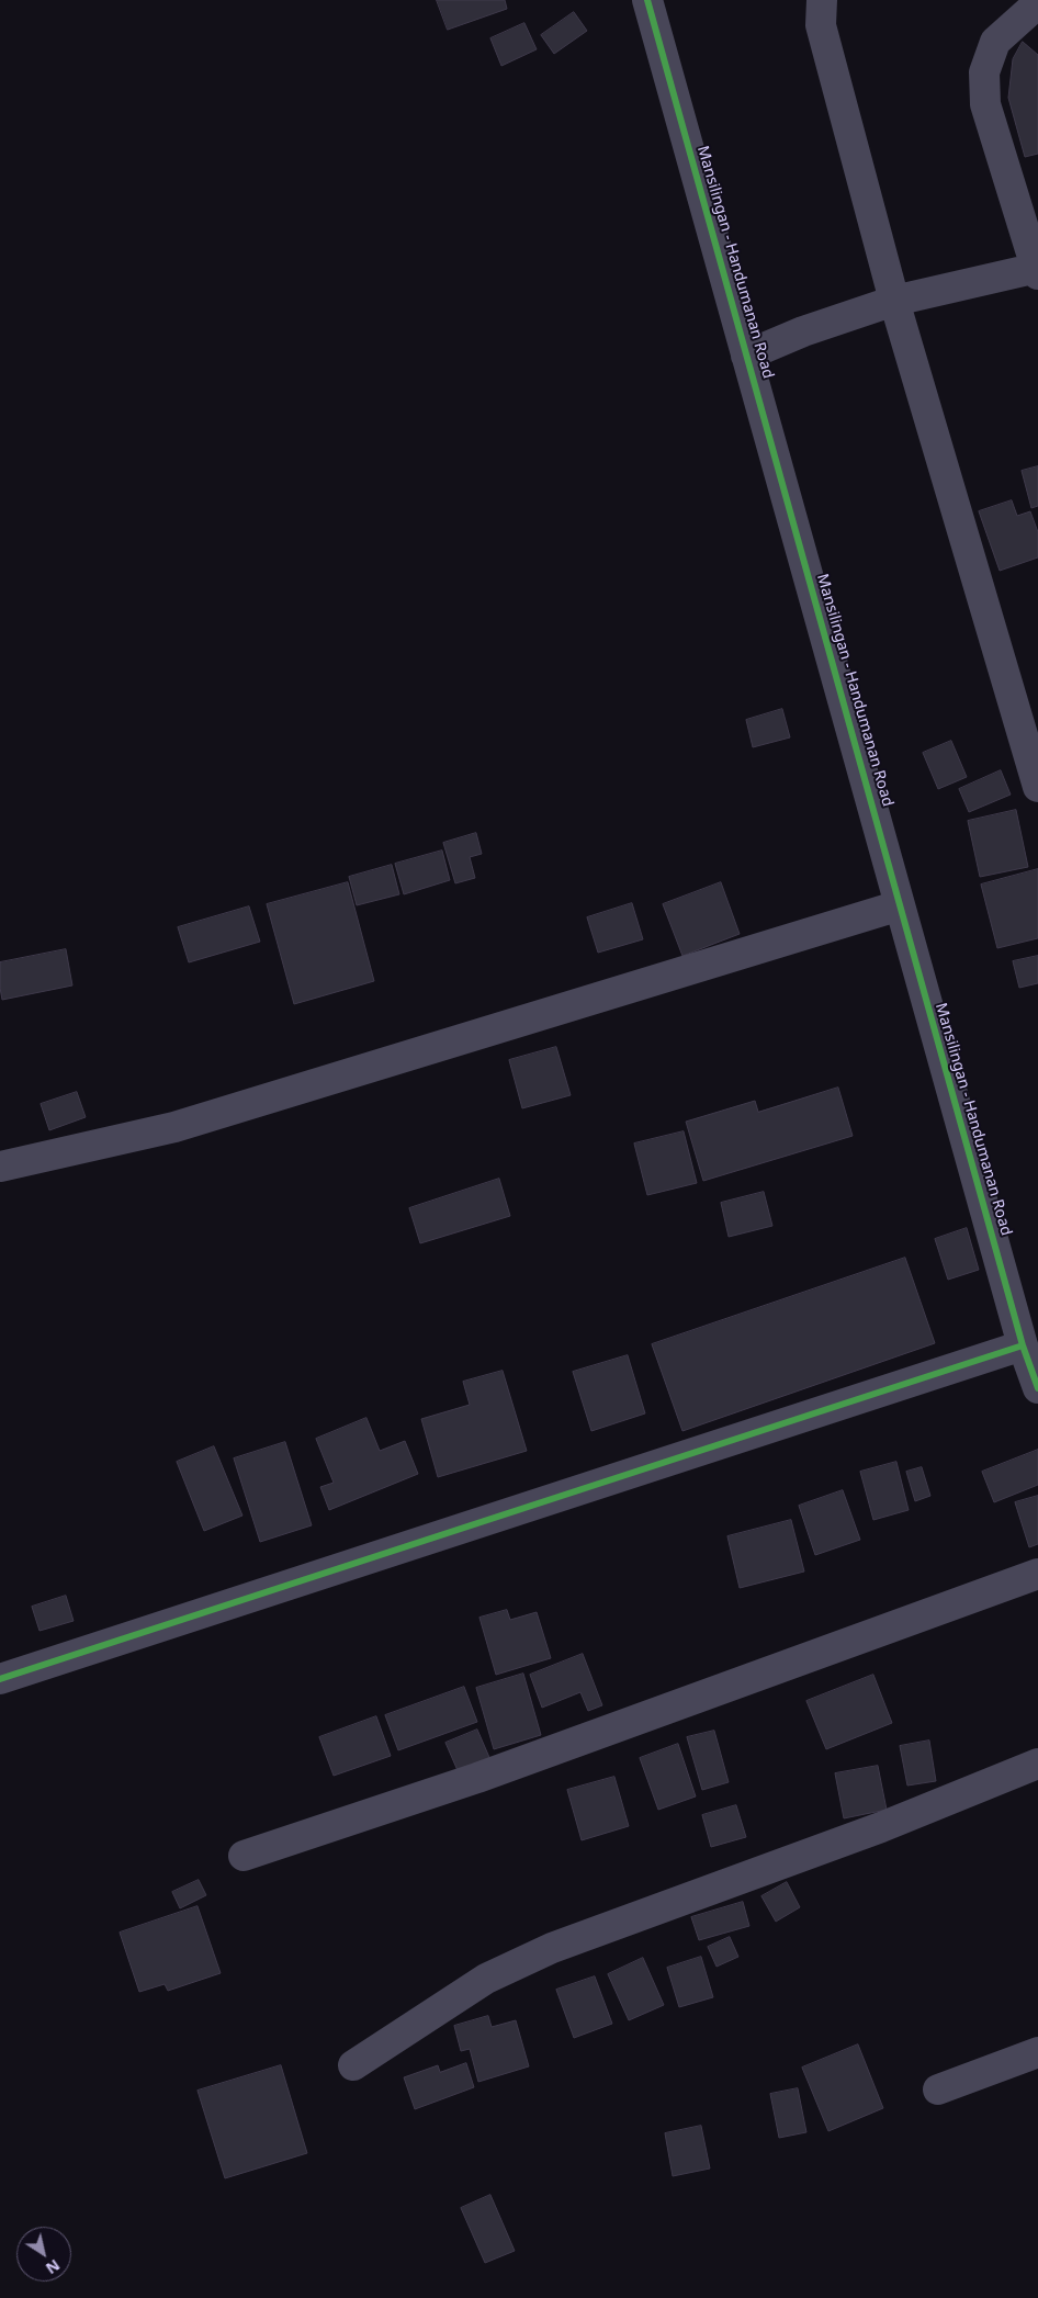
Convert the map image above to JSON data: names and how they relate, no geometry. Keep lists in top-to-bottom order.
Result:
{
  "streets": {
    "street": ["Mansilingan - Handumanan Road"]
  },
  "north": "bottom right"
}
